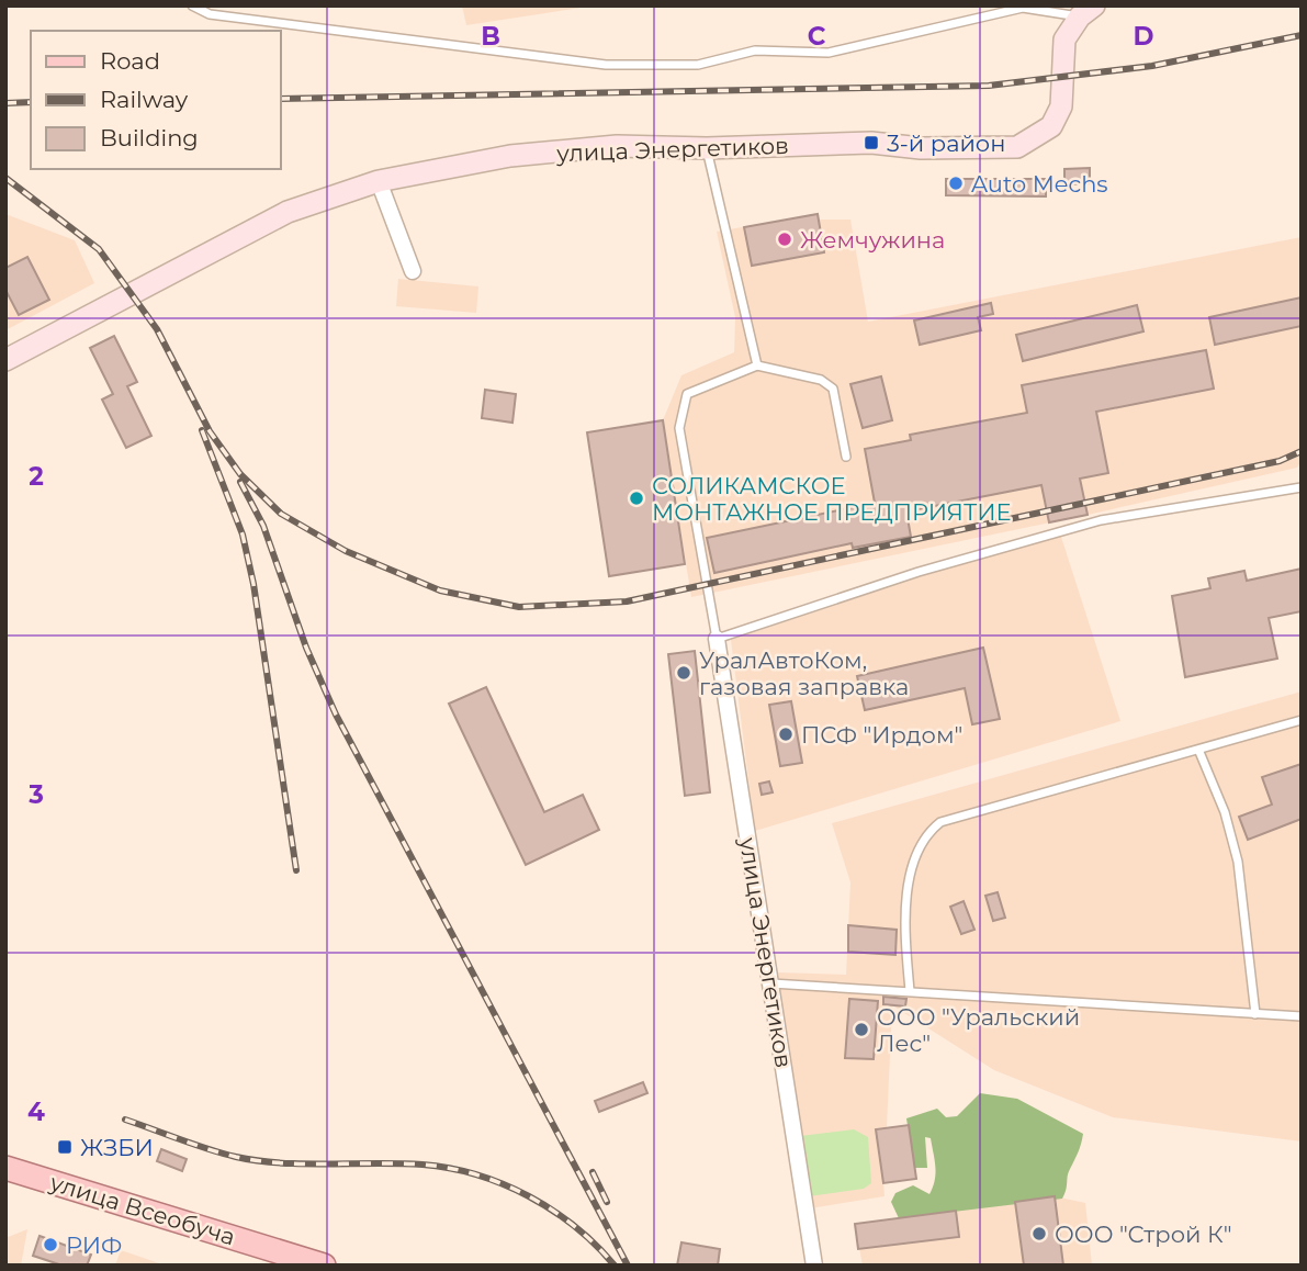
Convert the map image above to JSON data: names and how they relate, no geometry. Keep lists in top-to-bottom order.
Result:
{
  "streets": {
    "main road": ["улица Всеобуча"],
    "street": ["улица Энергетиков"]
  },
  "places": {
    "transit": ["3-й район", "ЖЗБИ"],
    "other": [
      "Auto Mechs",
      "Жемчужина",
      "СОЛИКАМСКОЕ МОНТАЖНОЕ ПРЕДПРИЯТИЕ",
      "УралАвтоКом, газовая заправка",
      "ПСФ \"Ирдом\"",
      "ООО \"Уральский Лес\"",
      "ООО \"Строй К\"",
      "РИФ"
    ]
  },
  "legend": ["Road", "Railway", "Building"],
  "grid": {
    "columns": ["B", "C", "D"],
    "rows": ["2", "3", "4"]
  }
}
